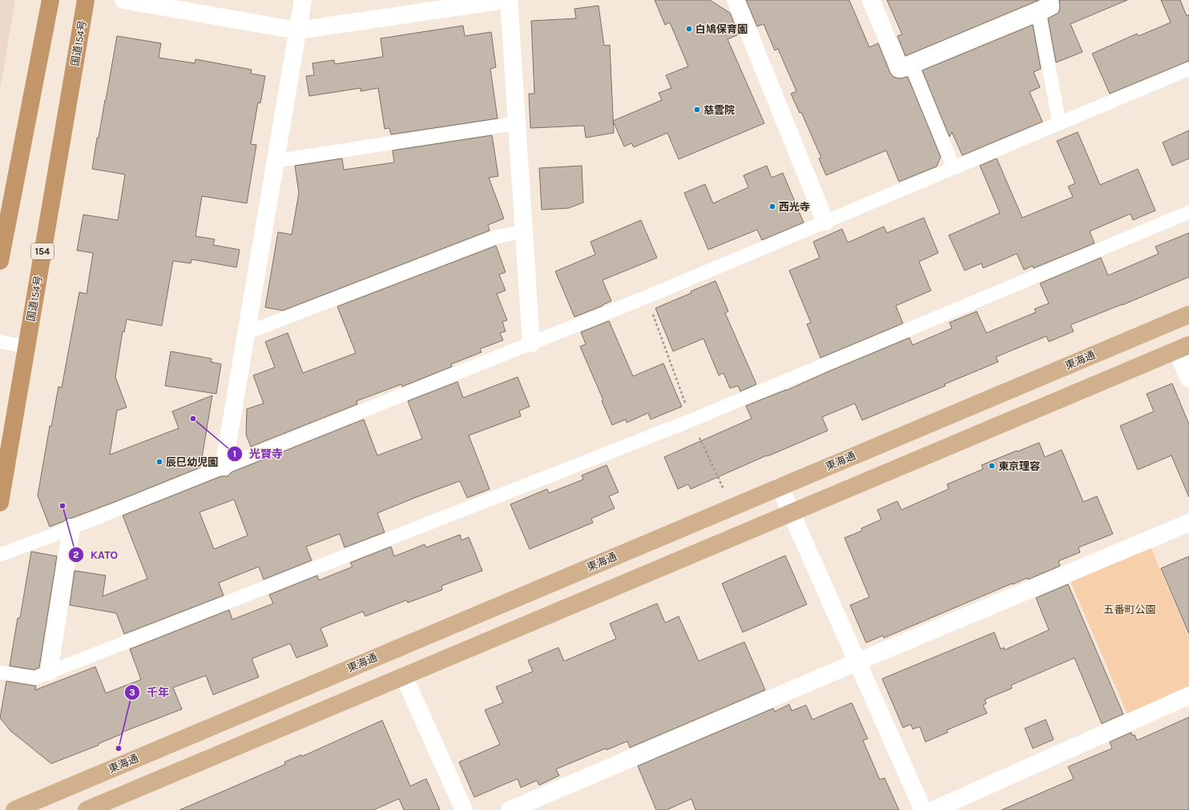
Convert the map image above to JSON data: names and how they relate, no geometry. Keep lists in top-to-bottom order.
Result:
{
  "streets": {
    "highway": ["国道154号", "154"],
    "main road": ["東海通"]
  },
  "parks": ["五番町公園"],
  "places": [
    "白鳩保育園",
    "慈雲院",
    "西光寺",
    "光賢寺",
    "辰巳幼児園",
    "東京理容",
    "KATO",
    "千年"
  ]
}
